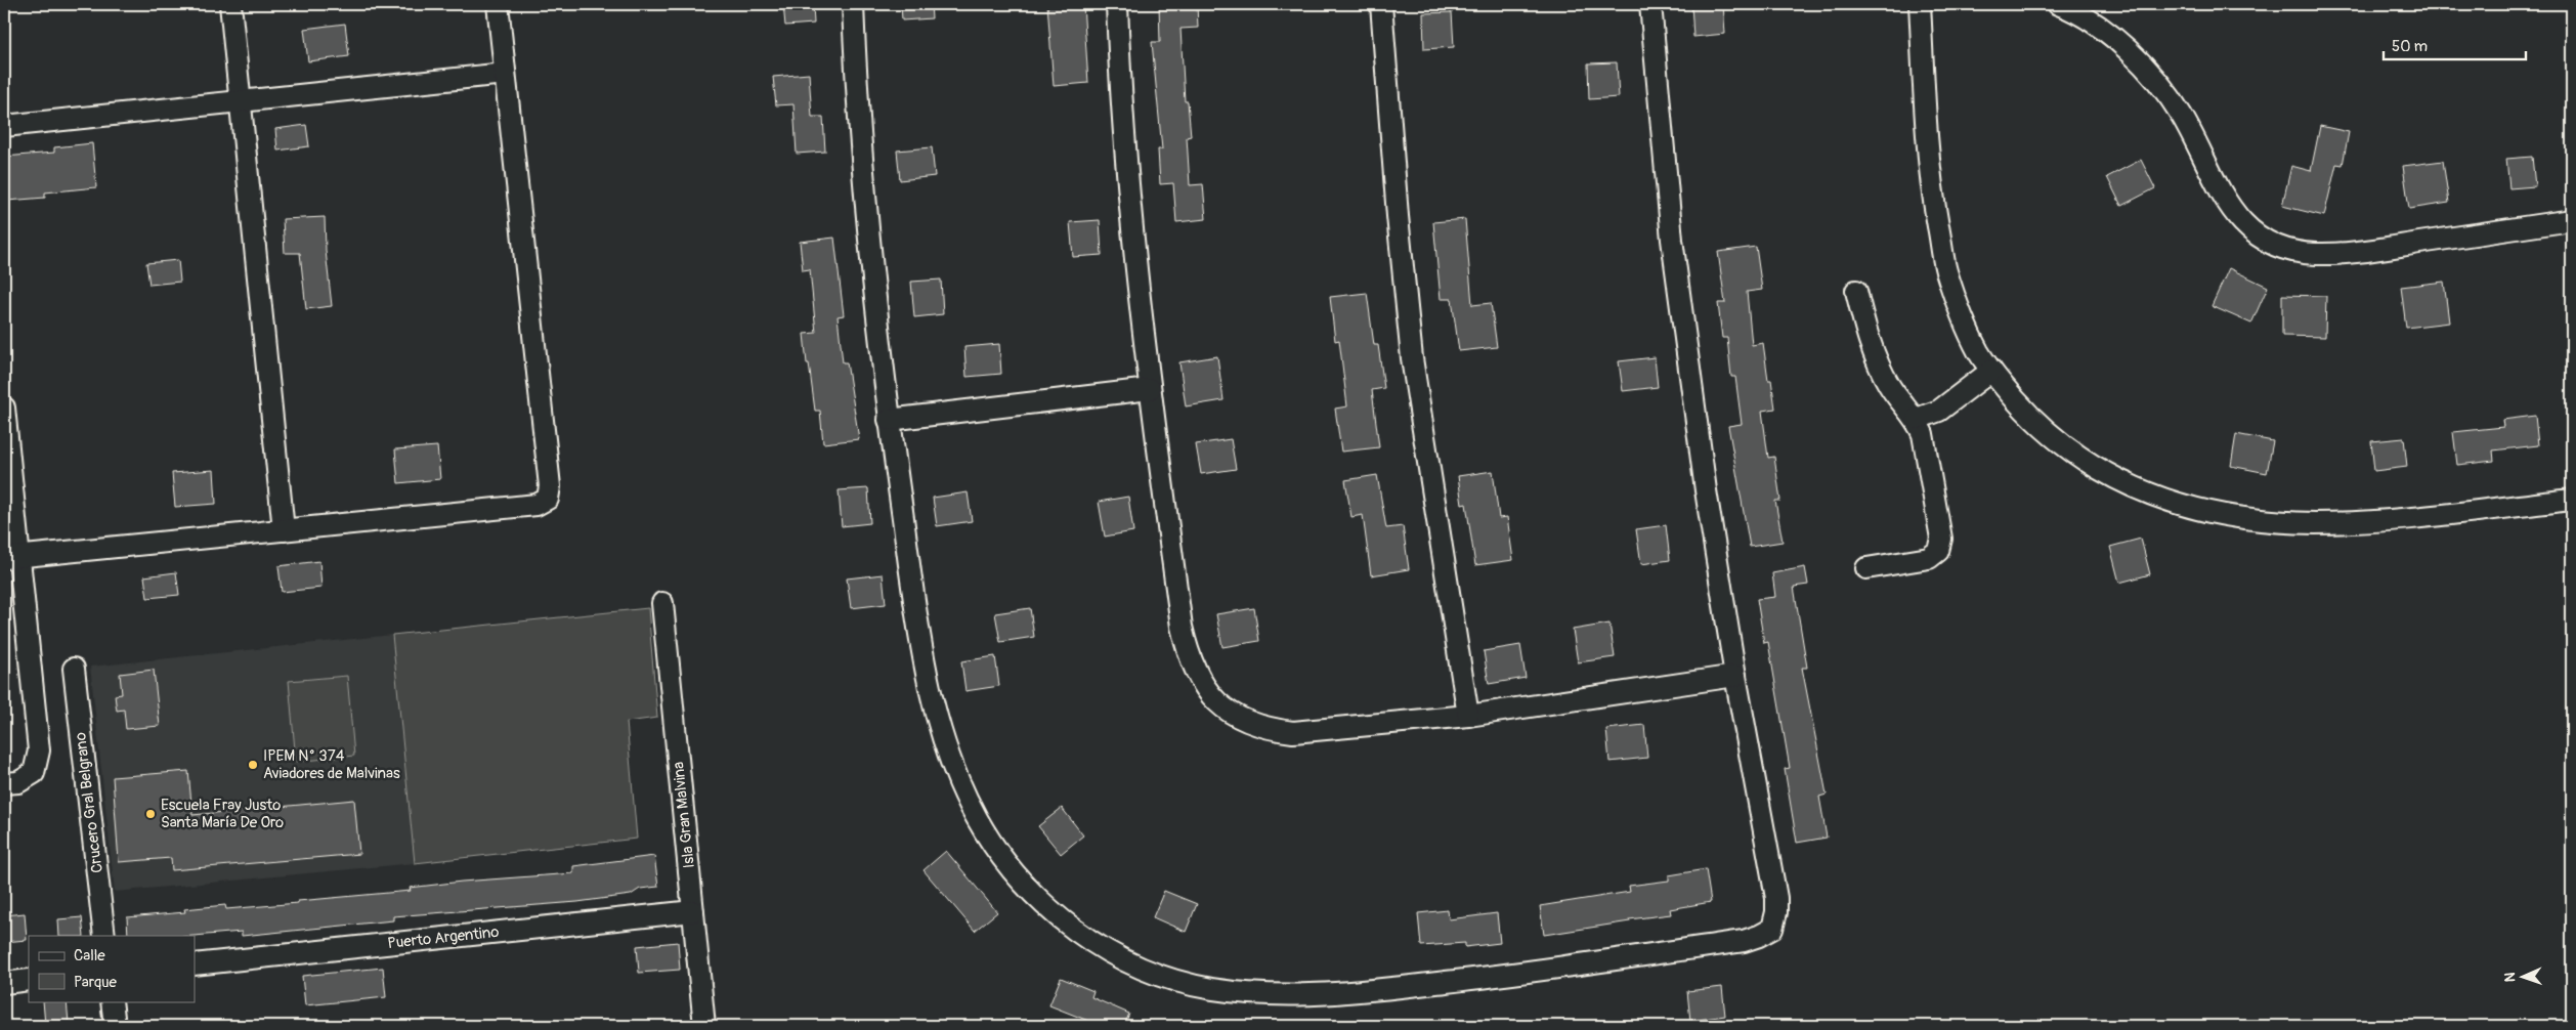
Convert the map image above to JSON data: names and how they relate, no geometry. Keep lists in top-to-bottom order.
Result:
{
  "streets": {
    "street": ["Crucero Gral Belgrano", "Isla Gran Malvina", "Puerto Argentino"]
  },
  "crossings": [
    ["Isla Gran Malvina", "Puerto Argentino"]
  ],
  "places": ["IPEM N° 374 Aviadores de Malvinas", "Escuela Fray Justo Santa María De Oro"],
  "legend": ["Calle", "Parque"],
  "scale_bar": "50 m",
  "north": "left"
}
